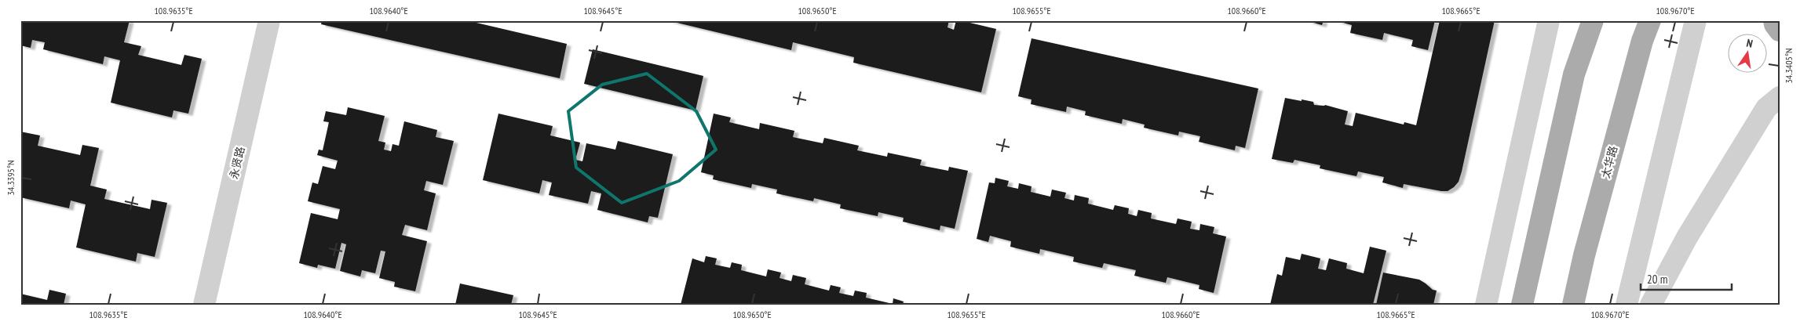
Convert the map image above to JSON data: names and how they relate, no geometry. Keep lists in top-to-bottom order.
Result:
{
  "streets": {
    "main road": ["太华路"],
    "street": ["永贤路"]
  },
  "scale_bar": "20 m",
  "north": "top",
  "coordinates": [
    "108.9635°E",
    "108.9640°E",
    "108.9645°E",
    "108.9650°E",
    "108.9655°E",
    "108.9660°E",
    "108.9665°E",
    "108.9670°E",
    "34.3405°N",
    "34.3395°N"
  ]
}
